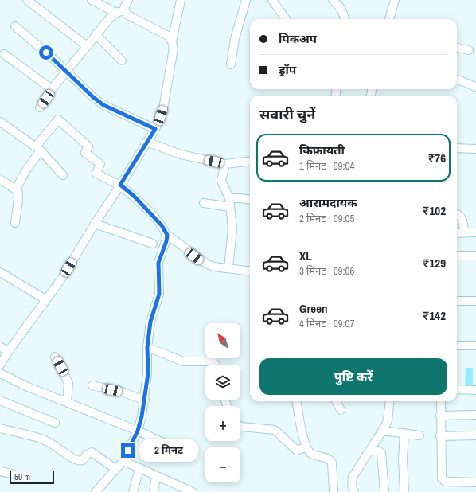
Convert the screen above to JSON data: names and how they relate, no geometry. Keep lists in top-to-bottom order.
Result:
{
  "scale_bar": "50 m",
  "north": "top left",
  "page": {
    "banner": ["पिकअप", "ड्रॉप"],
    "heading": "सवारी चुनें",
    "list": [
      {
        "name": "किफ़ायती",
        "note": "1 मिनट · 09:04",
        "value": "₹76"
      },
      {
        "name": "आरामदायक",
        "note": "2 मिनट · 09:05",
        "value": "₹102"
      },
      {
        "name": "XL",
        "note": "3 मिनट · 09:06",
        "value": "₹129"
      },
      {
        "name": "Green",
        "note": "4 मिनट · 09:07",
        "value": "₹142"
      }
    ],
    "map_buttons": ["+", "−"],
    "buttons": "पुष्टि करें",
    "bubble": "2 मिनट",
    "scale": "50 m"
  }
}
